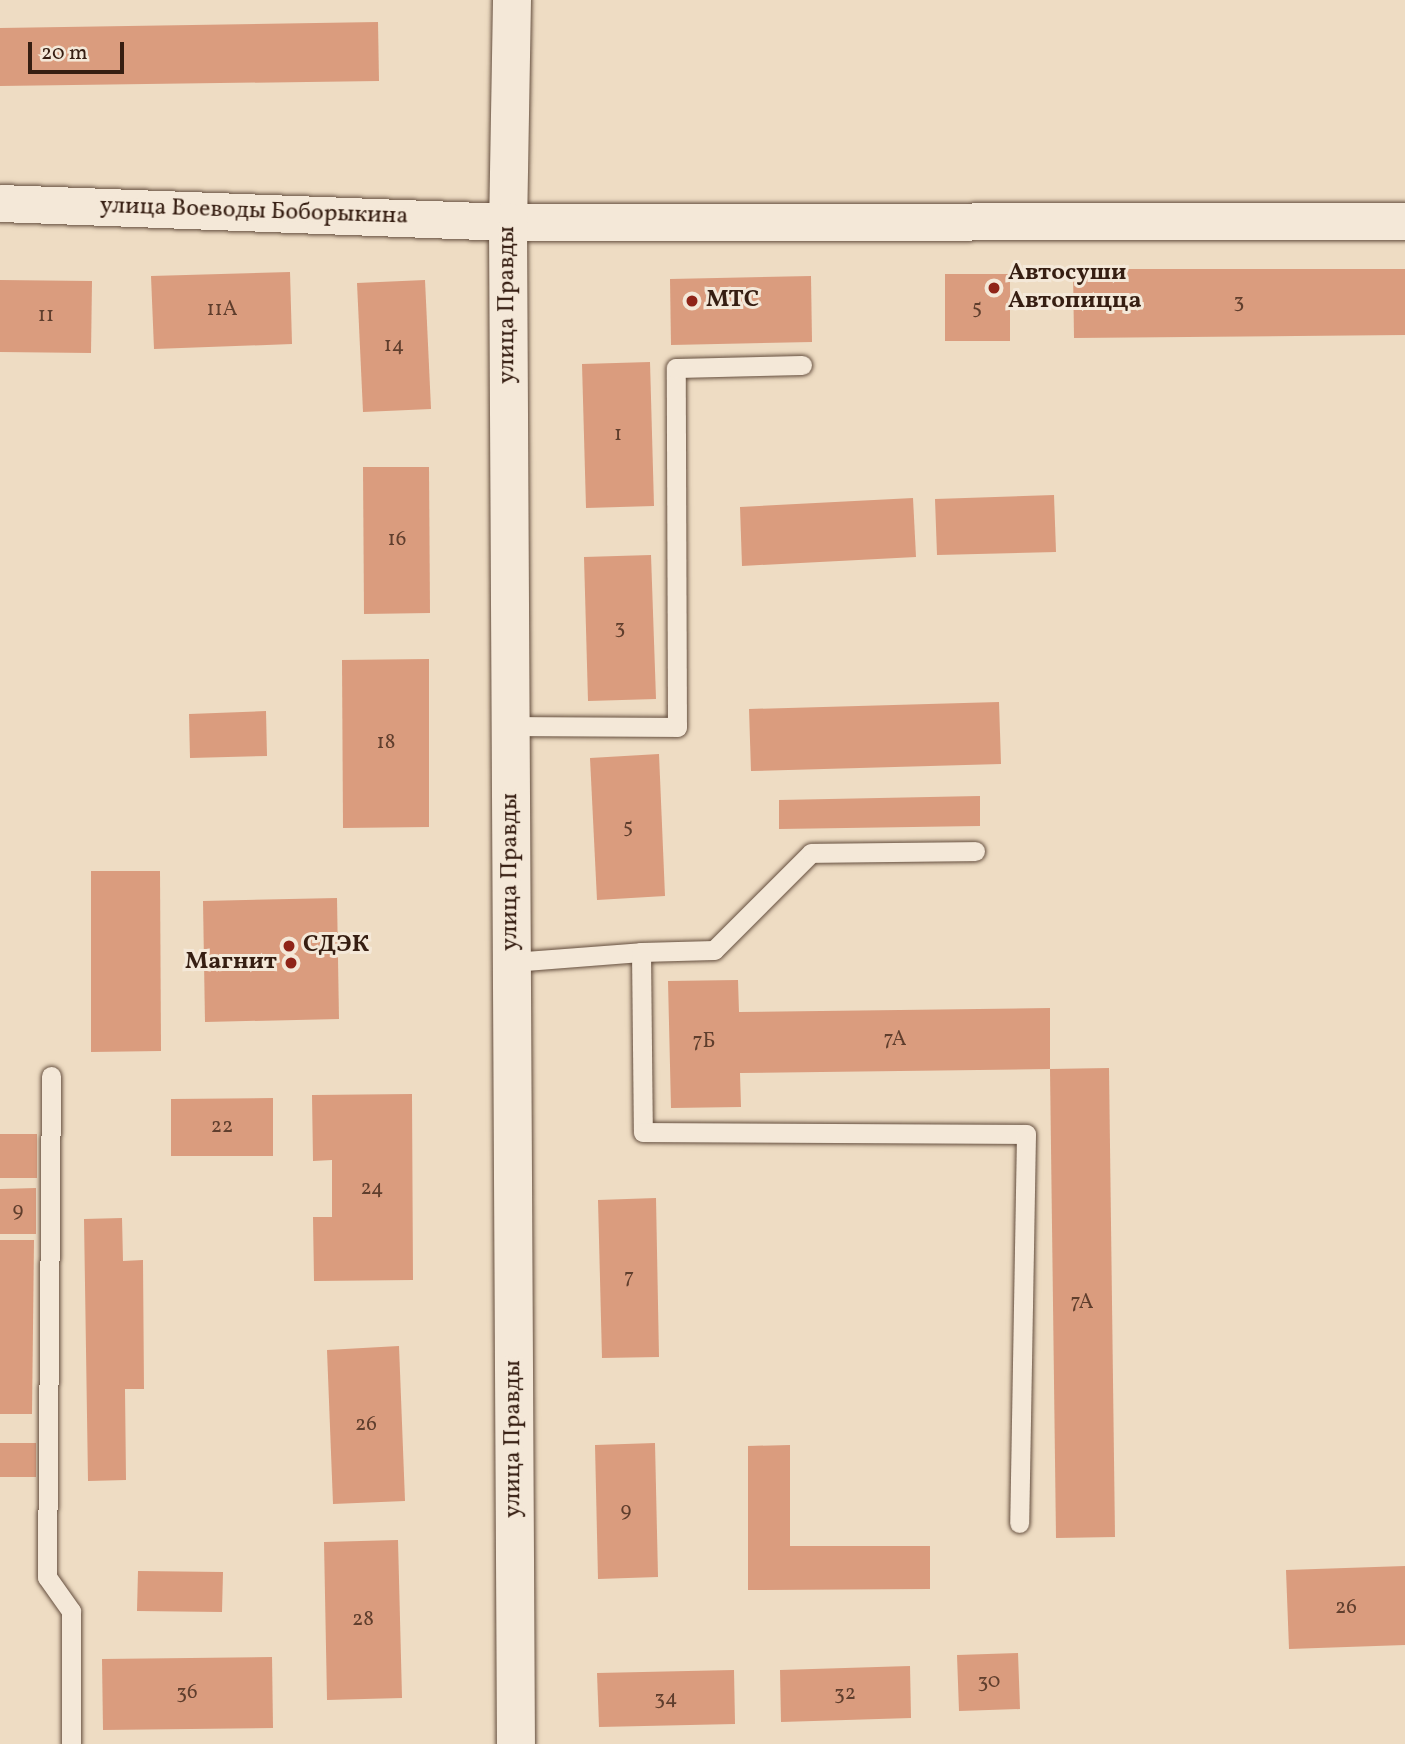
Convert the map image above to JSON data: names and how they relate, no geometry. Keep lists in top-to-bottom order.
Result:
{
  "streets": {
    "street": ["улица Воеводы Боборыкина", "улица Правды"]
  },
  "crossings": [
    ["улица Воеводы Боборыкина", "улица Правды"]
  ],
  "places": [
    "Автосуши Автопицца",
    "МТС",
    "СДЭК",
    "Магнит"
  ],
  "house_numbers": [
    "3",
    "5",
    "11А",
    "11",
    "14",
    "1",
    "16",
    "3",
    "18",
    "5",
    "7А",
    "7Б",
    "22",
    "24",
    "9",
    "7",
    "7А",
    "26",
    "9",
    "26",
    "28",
    "30",
    "36",
    "32",
    "34"
  ],
  "scale_bar": "20 m"
}
